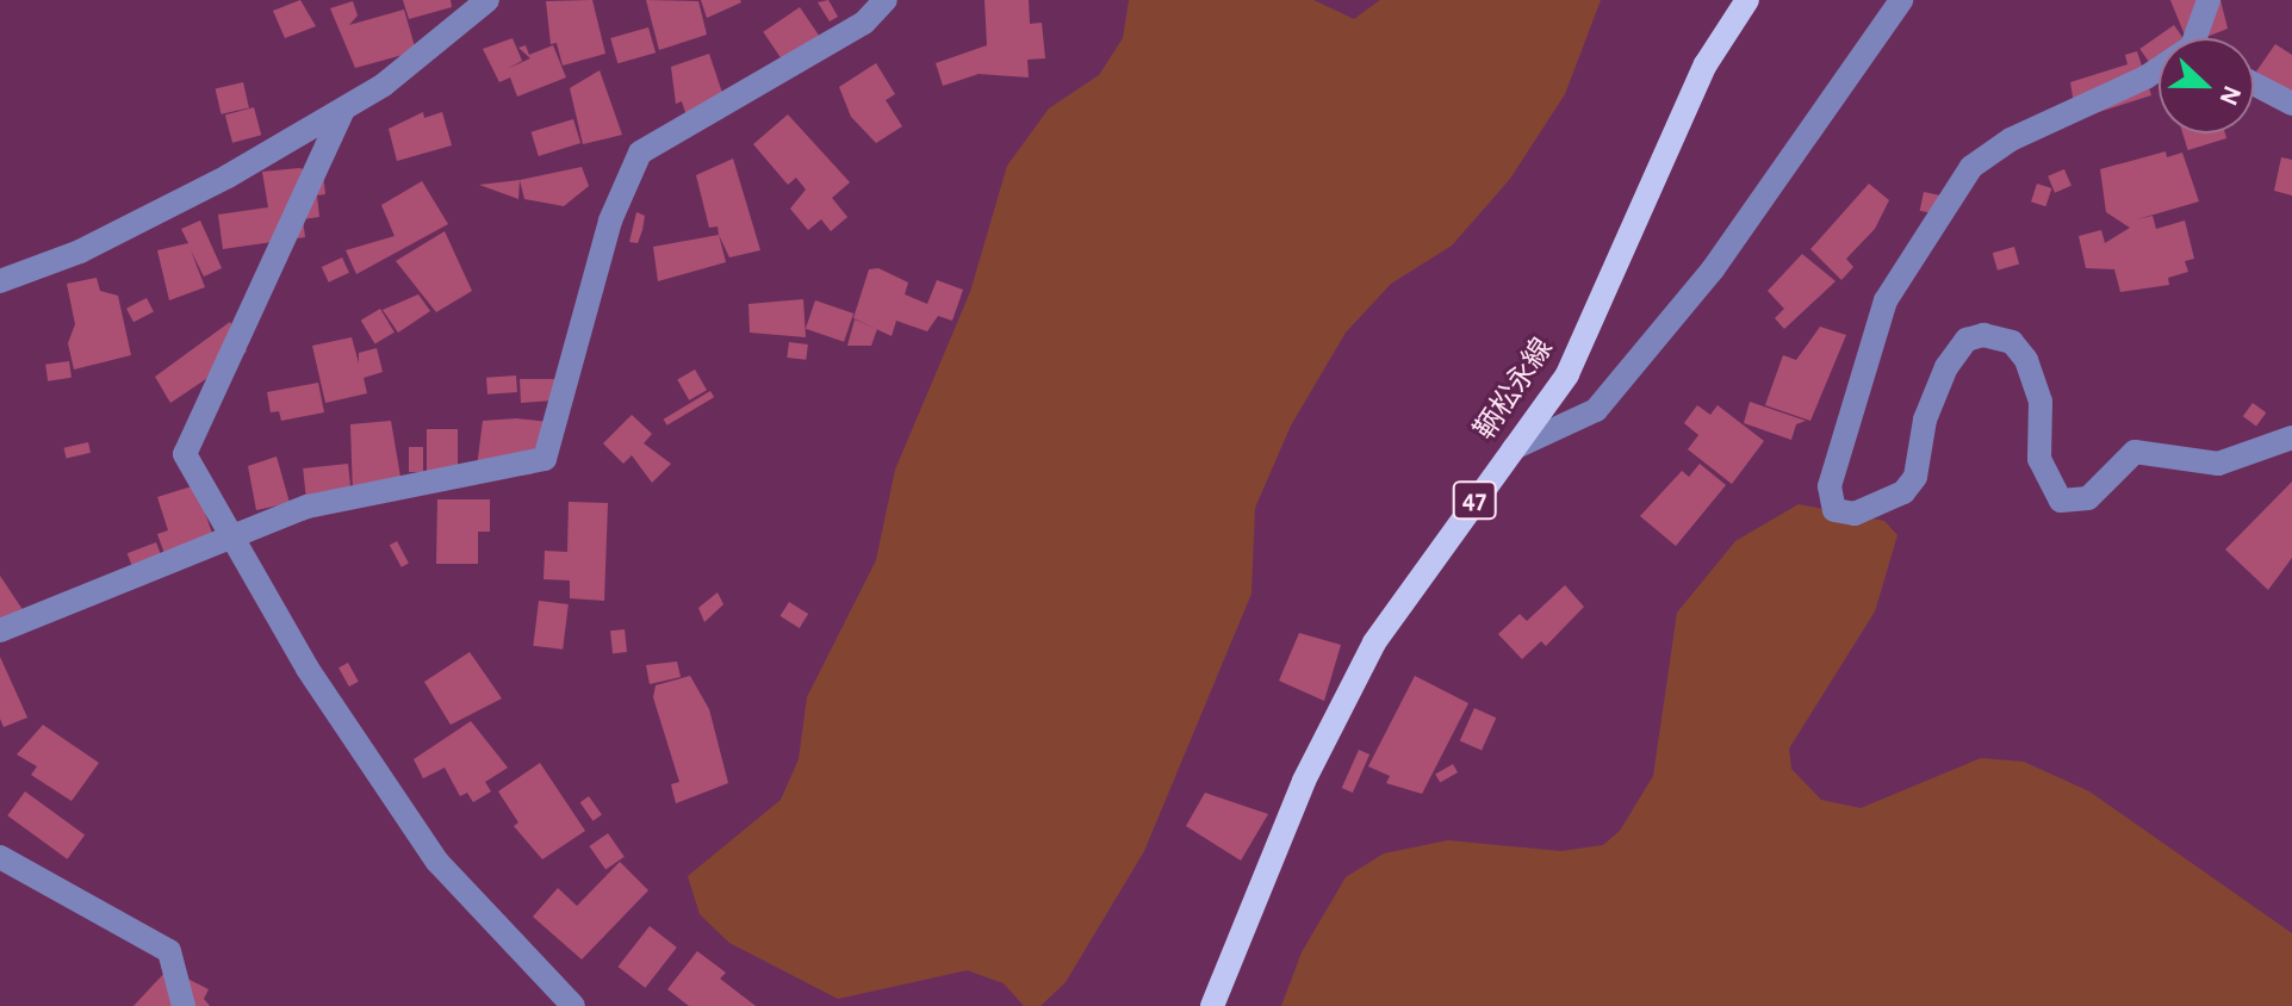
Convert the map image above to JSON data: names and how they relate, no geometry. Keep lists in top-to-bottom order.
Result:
{
  "streets": {
    "main road": ["鞆松永線", "47"]
  },
  "north": "right"
}
